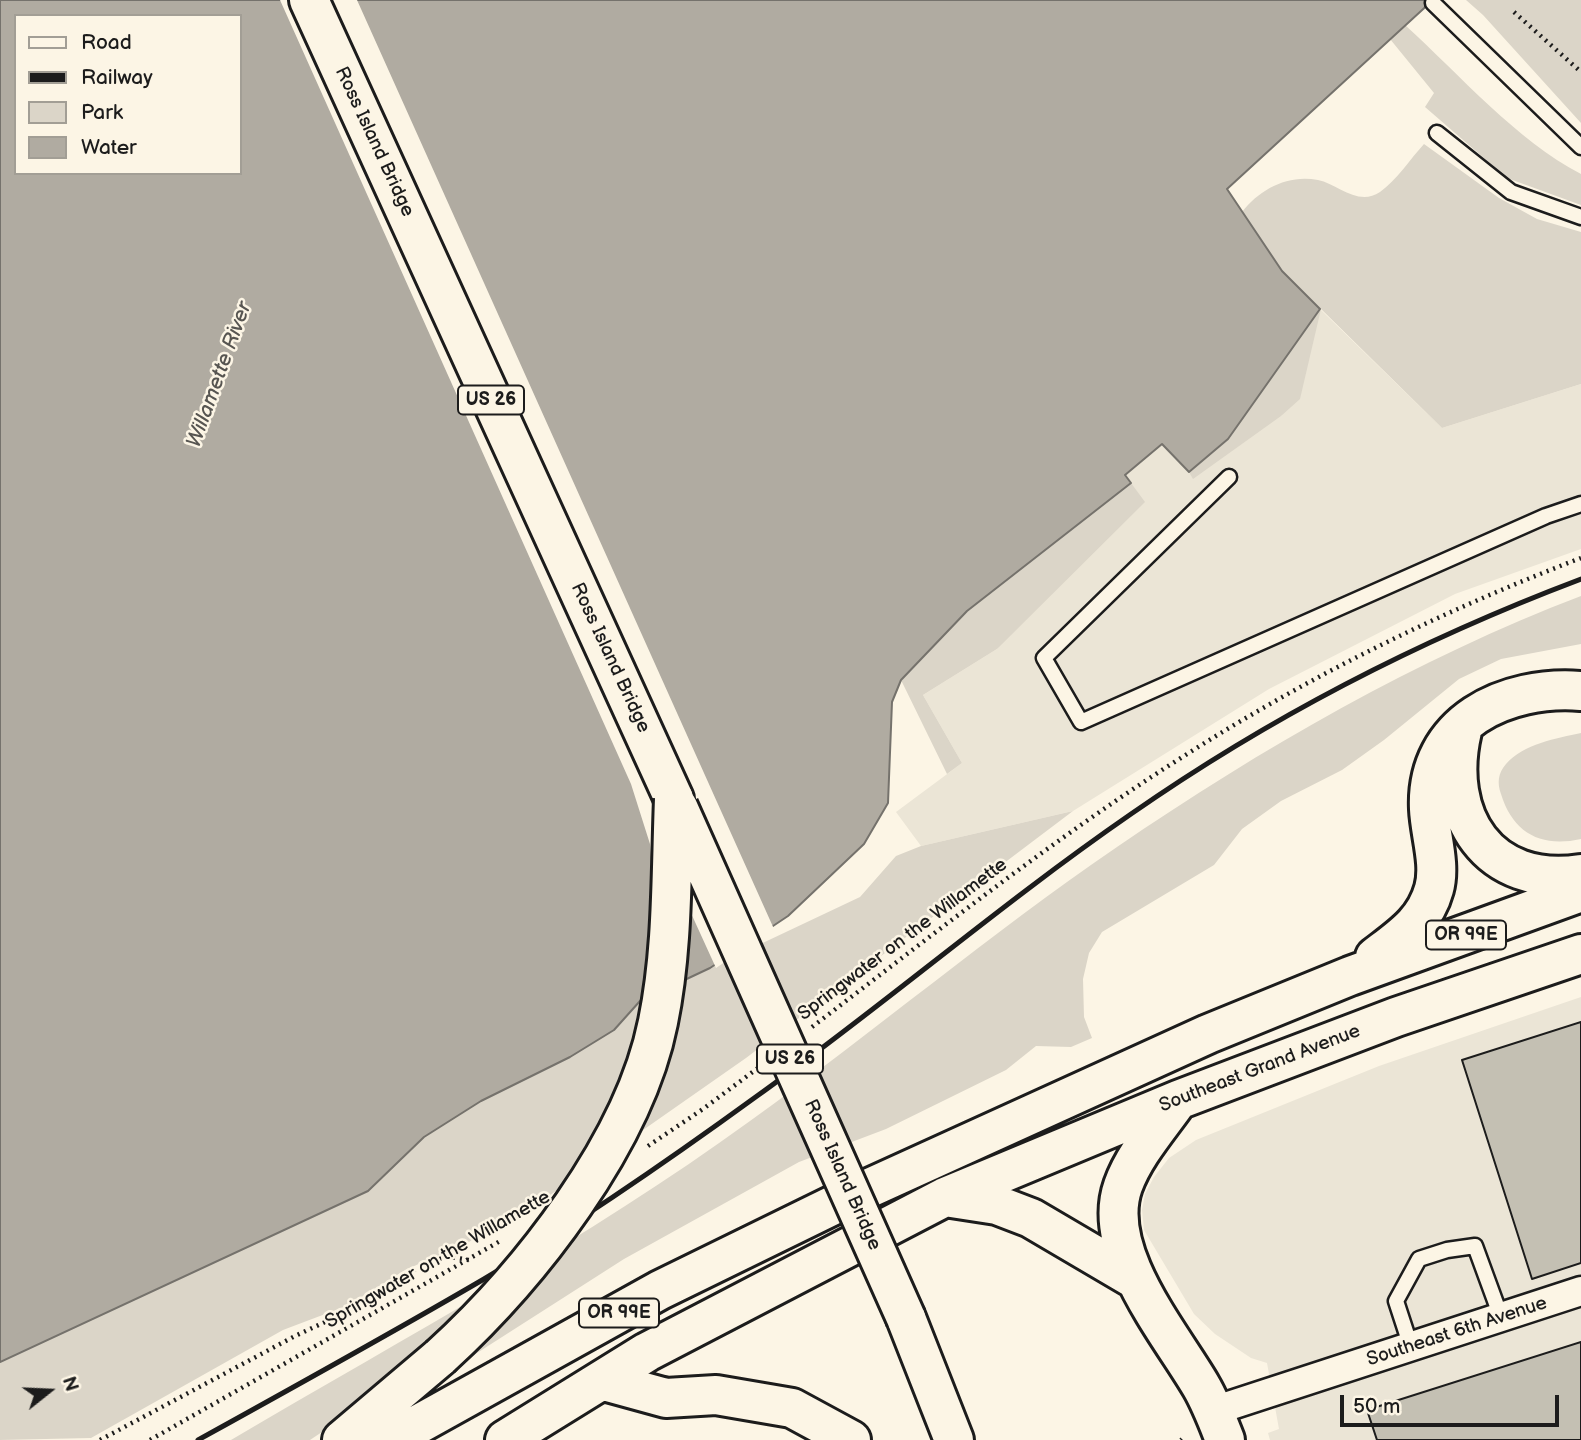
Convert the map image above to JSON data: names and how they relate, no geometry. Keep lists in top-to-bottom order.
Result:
{
  "streets": {
    "highway": [
      "Ross Island Bridge",
      "US 26",
      "OR 99E",
      "Southeast Grand Avenue"
    ],
    "street": ["Southeast 6th Avenue"],
    "path": ["Springwater on the Willamette"]
  },
  "crossings": [
    ["OR 99E", "Southeast Grand Avenue"]
  ],
  "water": ["Willamette River"],
  "legend": [
    "Road",
    "Railway",
    "Park",
    "Water"
  ],
  "scale_bar": "50 m",
  "north": "right"
}
